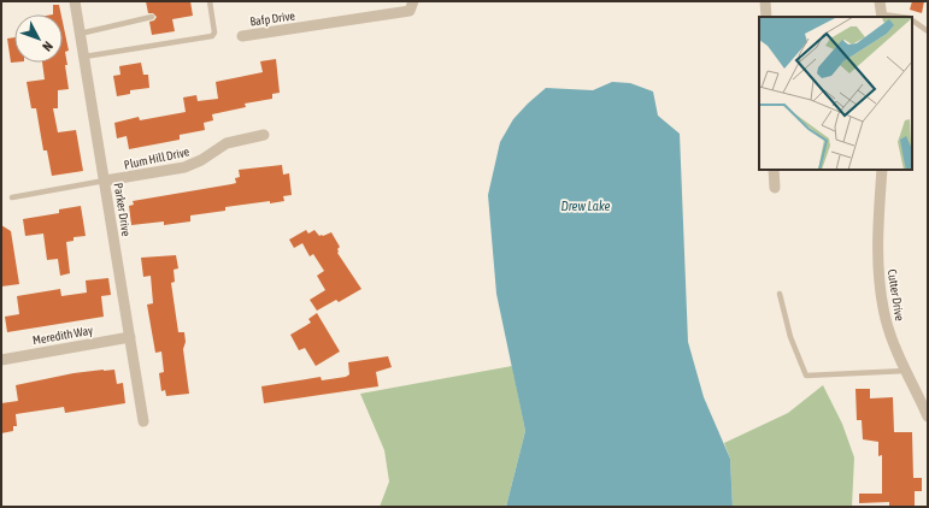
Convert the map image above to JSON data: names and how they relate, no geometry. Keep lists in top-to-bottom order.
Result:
{
  "streets": {
    "street": [
      "Bafp Drive",
      "Plum Hill Drive",
      "Parker Drive",
      "Cutter Drive",
      "Meredith Way"
    ]
  },
  "crossings": [
    ["Plum Hill Drive", "Parker Drive"],
    ["Parker Drive", "Meredith Way"]
  ],
  "water": ["Drew Lake"],
  "north": "bottom right"
}
